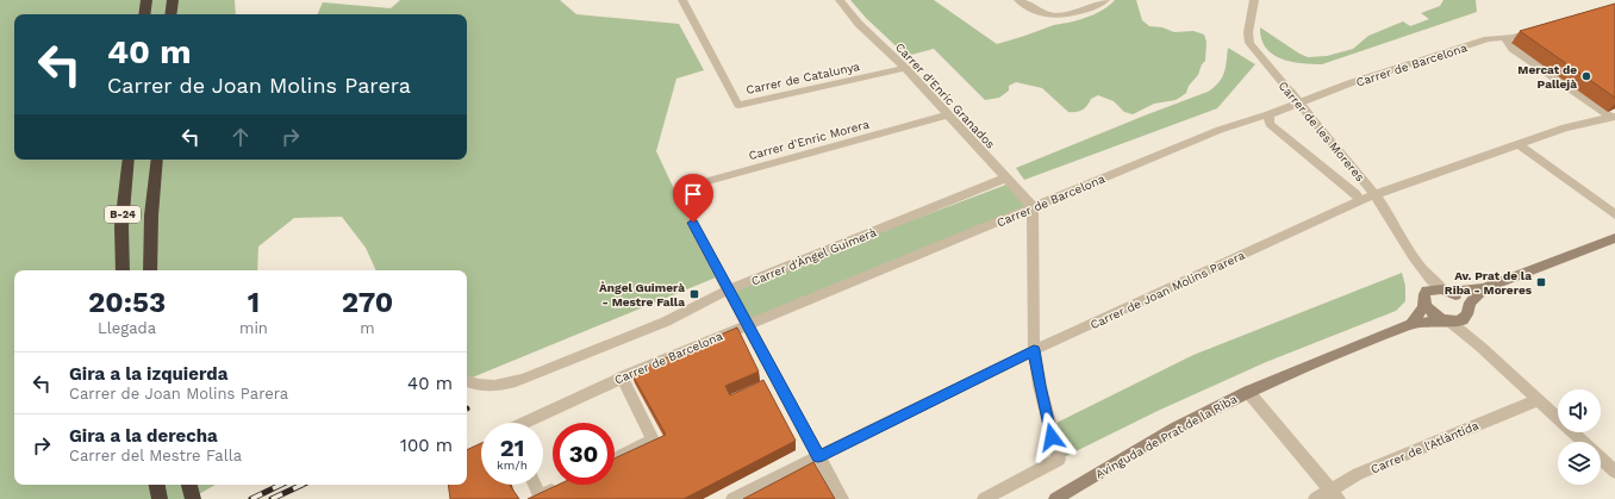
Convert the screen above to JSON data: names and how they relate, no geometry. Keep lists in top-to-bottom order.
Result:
{
  "streets": {
    "highway": ["B-24"],
    "main road": ["Avinguda de Prat de la Riba"],
    "street": [
      "Carrer de Barcelona",
      "Carrer de Catalunya",
      "Carrer d'Enric Granados",
      "Carrer de les Moreres",
      "Carrer d'Enric Morera",
      "Carrer d'Àngel Guimerà",
      "Carrer de Joan Molins Parera",
      "Carrer de l'Atlàntida"
    ]
  },
  "crossings": [
    ["Carrer de Barcelona", "Carrer d'Enric Granados"],
    ["Carrer de Catalunya", "Carrer d'Enric Granados"],
    ["Carrer d'Enric Granados", "Carrer d'Enric Morera"],
    ["Carrer d'Enric Granados", "Carrer d'Àngel Guimerà"],
    ["Carrer de les Moreres", "Carrer de Joan Molins Parera"],
    ["Carrer de les Moreres", "Avinguda de Prat de la Riba"]
  ],
  "places": {
    "other": ["Mercat de Pallejà"],
    "transit": ["Av. Prat de la Riba - Moreres", "Àngel Guimerà - Mestre Falla"]
  },
  "page": {
    "turn": ["40 m", "Carrer de Joan Molins Parera"],
    "eta": [
      "20:53",
      "Llegada",
      "1",
      "min",
      "270",
      "m"
    ],
    "list": [
      {
        "name": "Gira a la izquierda",
        "note": "Carrer de Joan Molins Parera",
        "value": "40 m"
      },
      {
        "name": "Gira a la derecha",
        "note": "Carrer del Mestre Falla",
        "value": "100 m"
      }
    ],
    "speed": "21 km/h",
    "limit": "30"
  }
}
